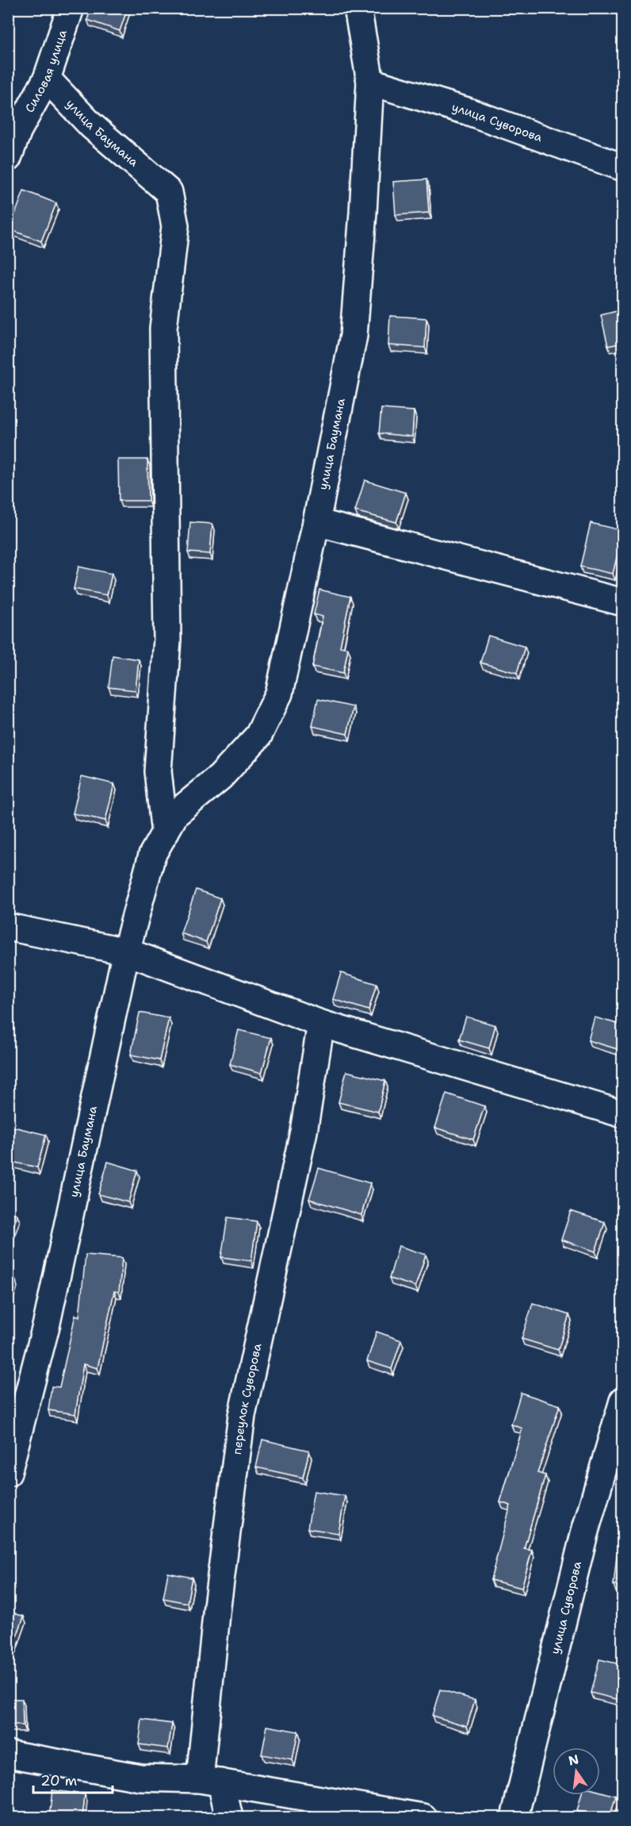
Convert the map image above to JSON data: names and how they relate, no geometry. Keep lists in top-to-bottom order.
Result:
{
  "streets": {
    "street": [
      "Силовая улица",
      "улица Суворова",
      "улица Баумана",
      "переулок Суворова"
    ]
  },
  "crossings": [
    ["Силовая улица", "улица Баумана"],
    ["улица Суворова", "улица Баумана"]
  ],
  "scale_bar": "20 m",
  "north": "top"
}
